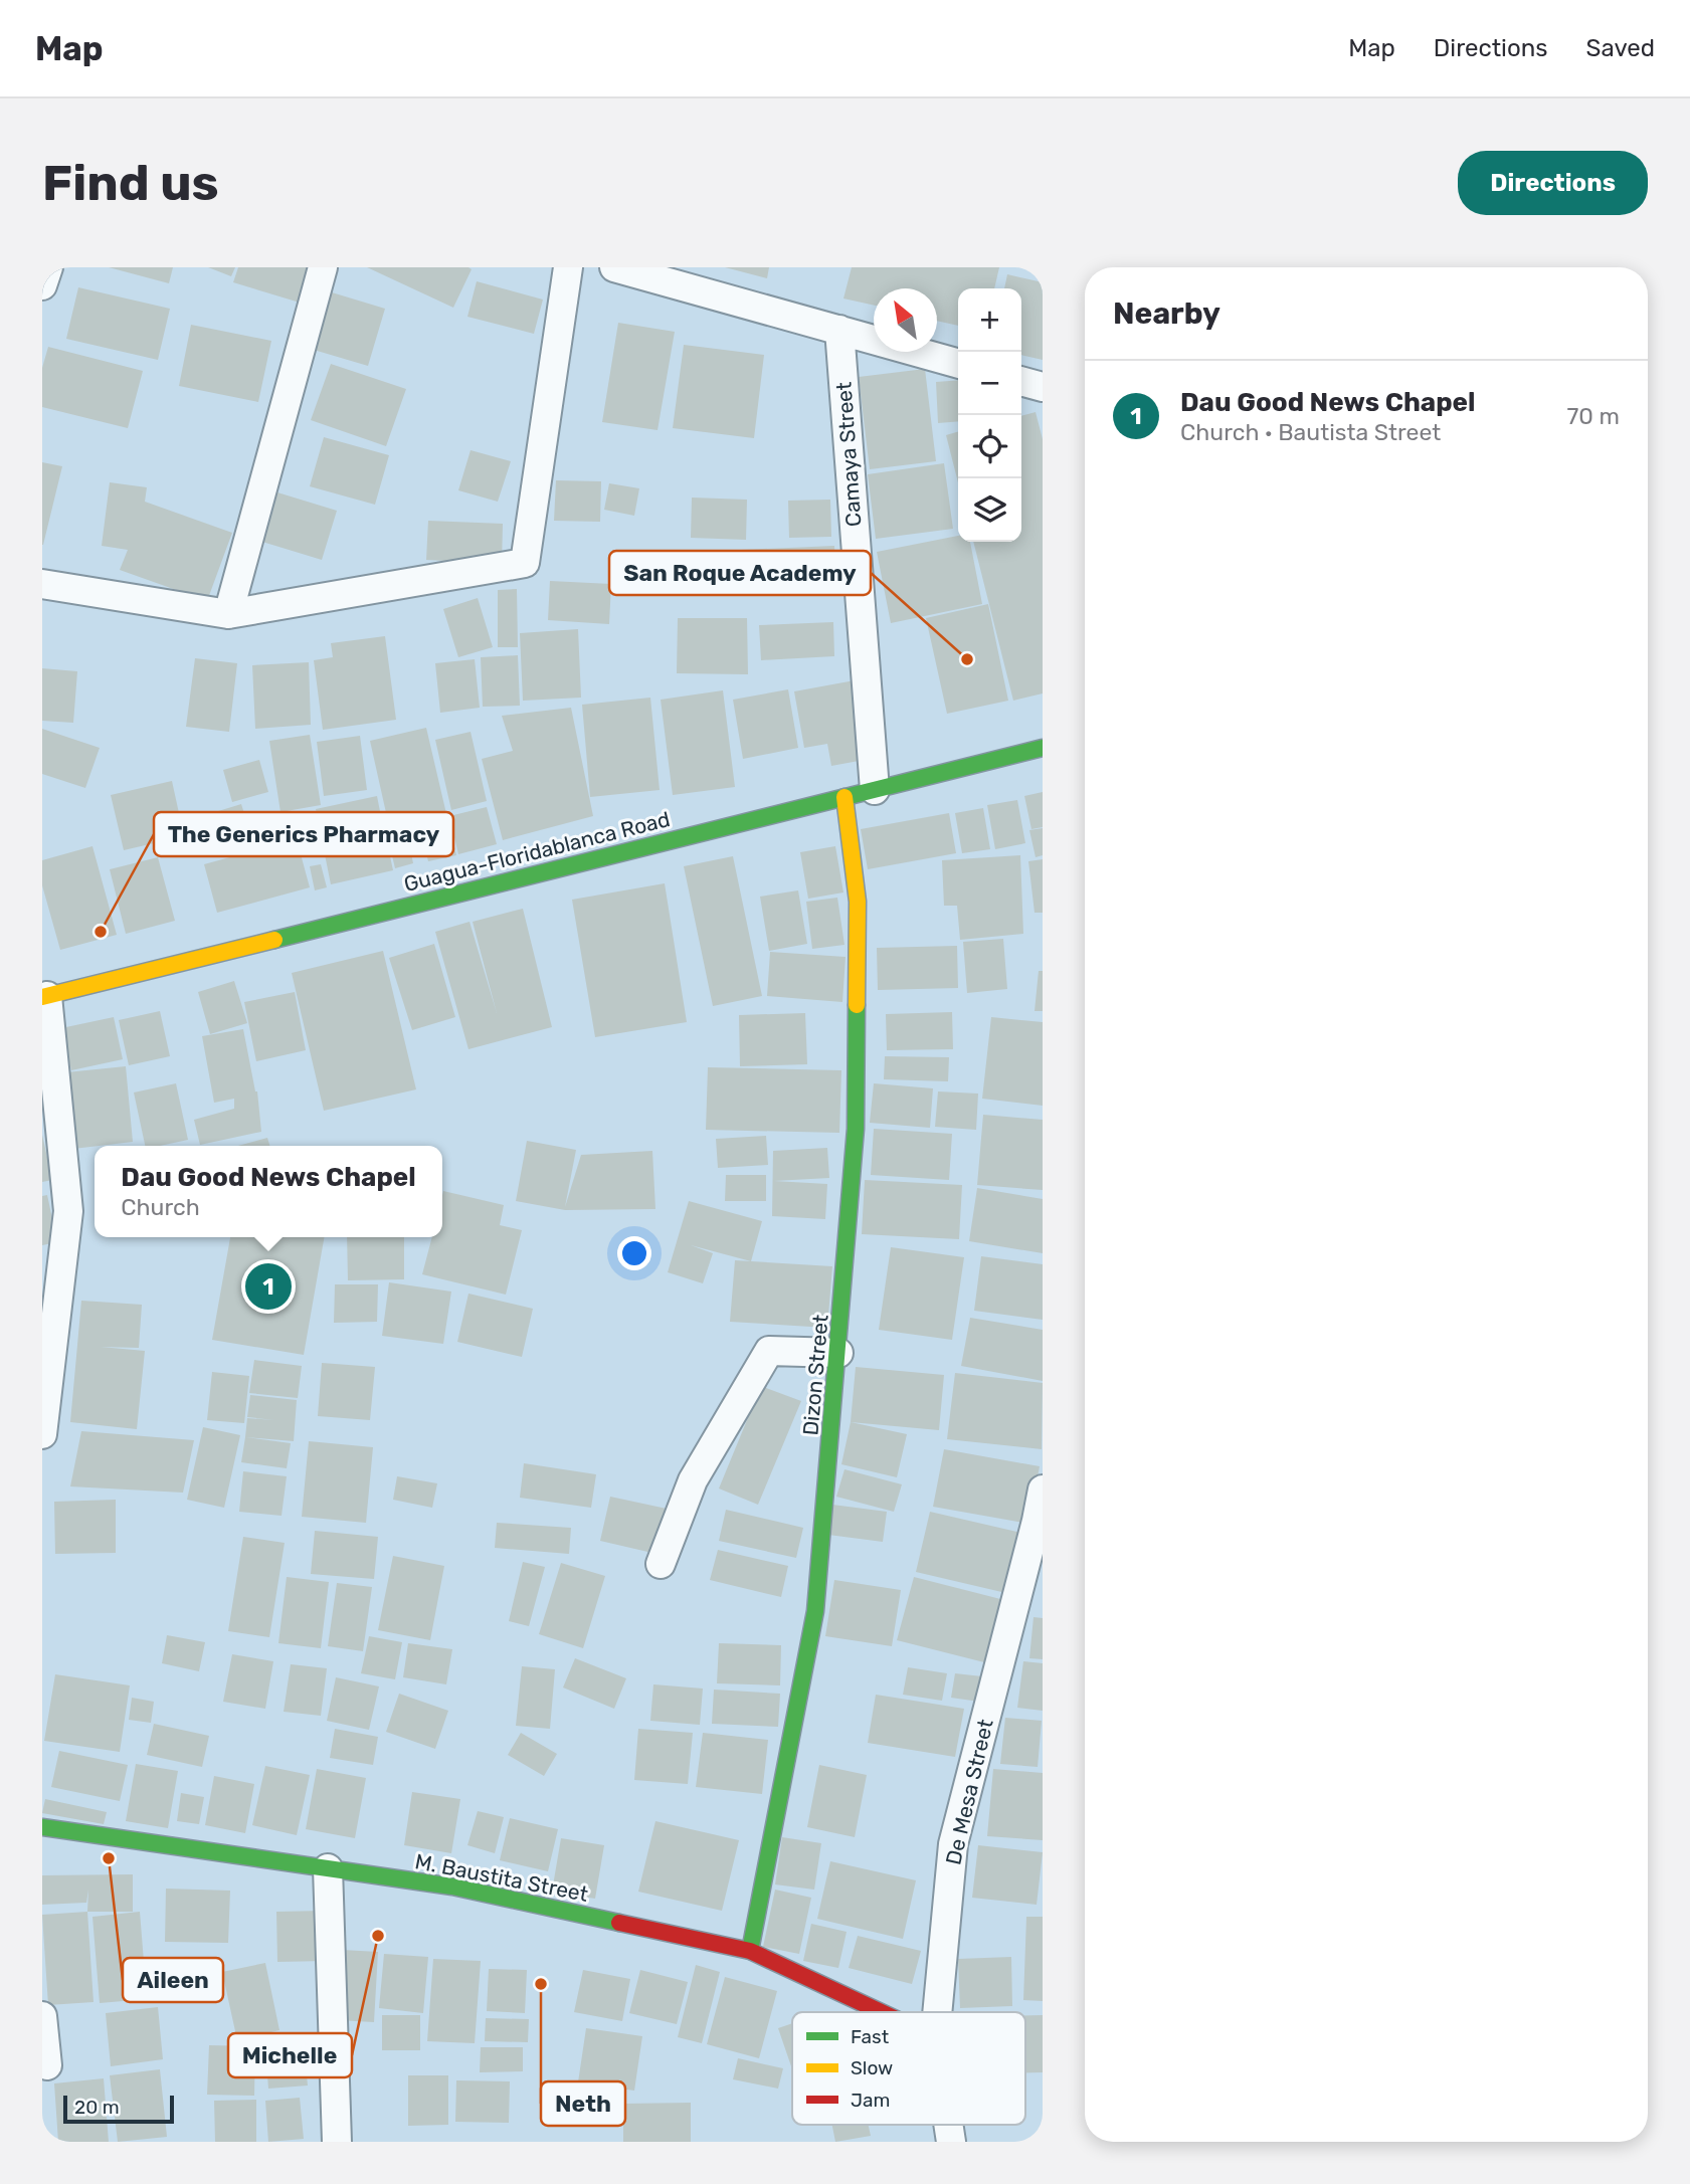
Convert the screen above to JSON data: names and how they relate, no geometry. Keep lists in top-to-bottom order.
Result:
{
  "streets": {
    "street": [
      "Camaya Street",
      "Guagua-Floridablanca Road",
      "Dizon Street",
      "De Mesa Street",
      "M. Baustita Street"
    ]
  },
  "crossings": [
    ["Camaya Street", "Guagua-Floridablanca Road"],
    ["Guagua-Floridablanca Road", "Dizon Street"],
    ["Dizon Street", "M. Baustita Street"]
  ],
  "places": [
    "San Roque Academy",
    "The Generics Pharmacy",
    "Aileen",
    "Michelle",
    "Neth"
  ],
  "legend": ["Fast", "Slow", "Jam"],
  "scale_bar": "20 m",
  "north": "top left",
  "page": {
    "header": "Map",
    "nav": ["Map", "Directions", "Saved"],
    "buttons": "Directions",
    "title": "Find us",
    "heading": "Nearby",
    "map_buttons": ["+", "−"],
    "list": [
      {
        "mark": "1",
        "name": "Dau Good News Chapel",
        "note": "Church · Bautista Street",
        "value": "70 m"
      }
    ],
    "popup": ["Dau Good News Chapel", "Church"],
    "pins": "1",
    "scale": "20 m"
  }
}
